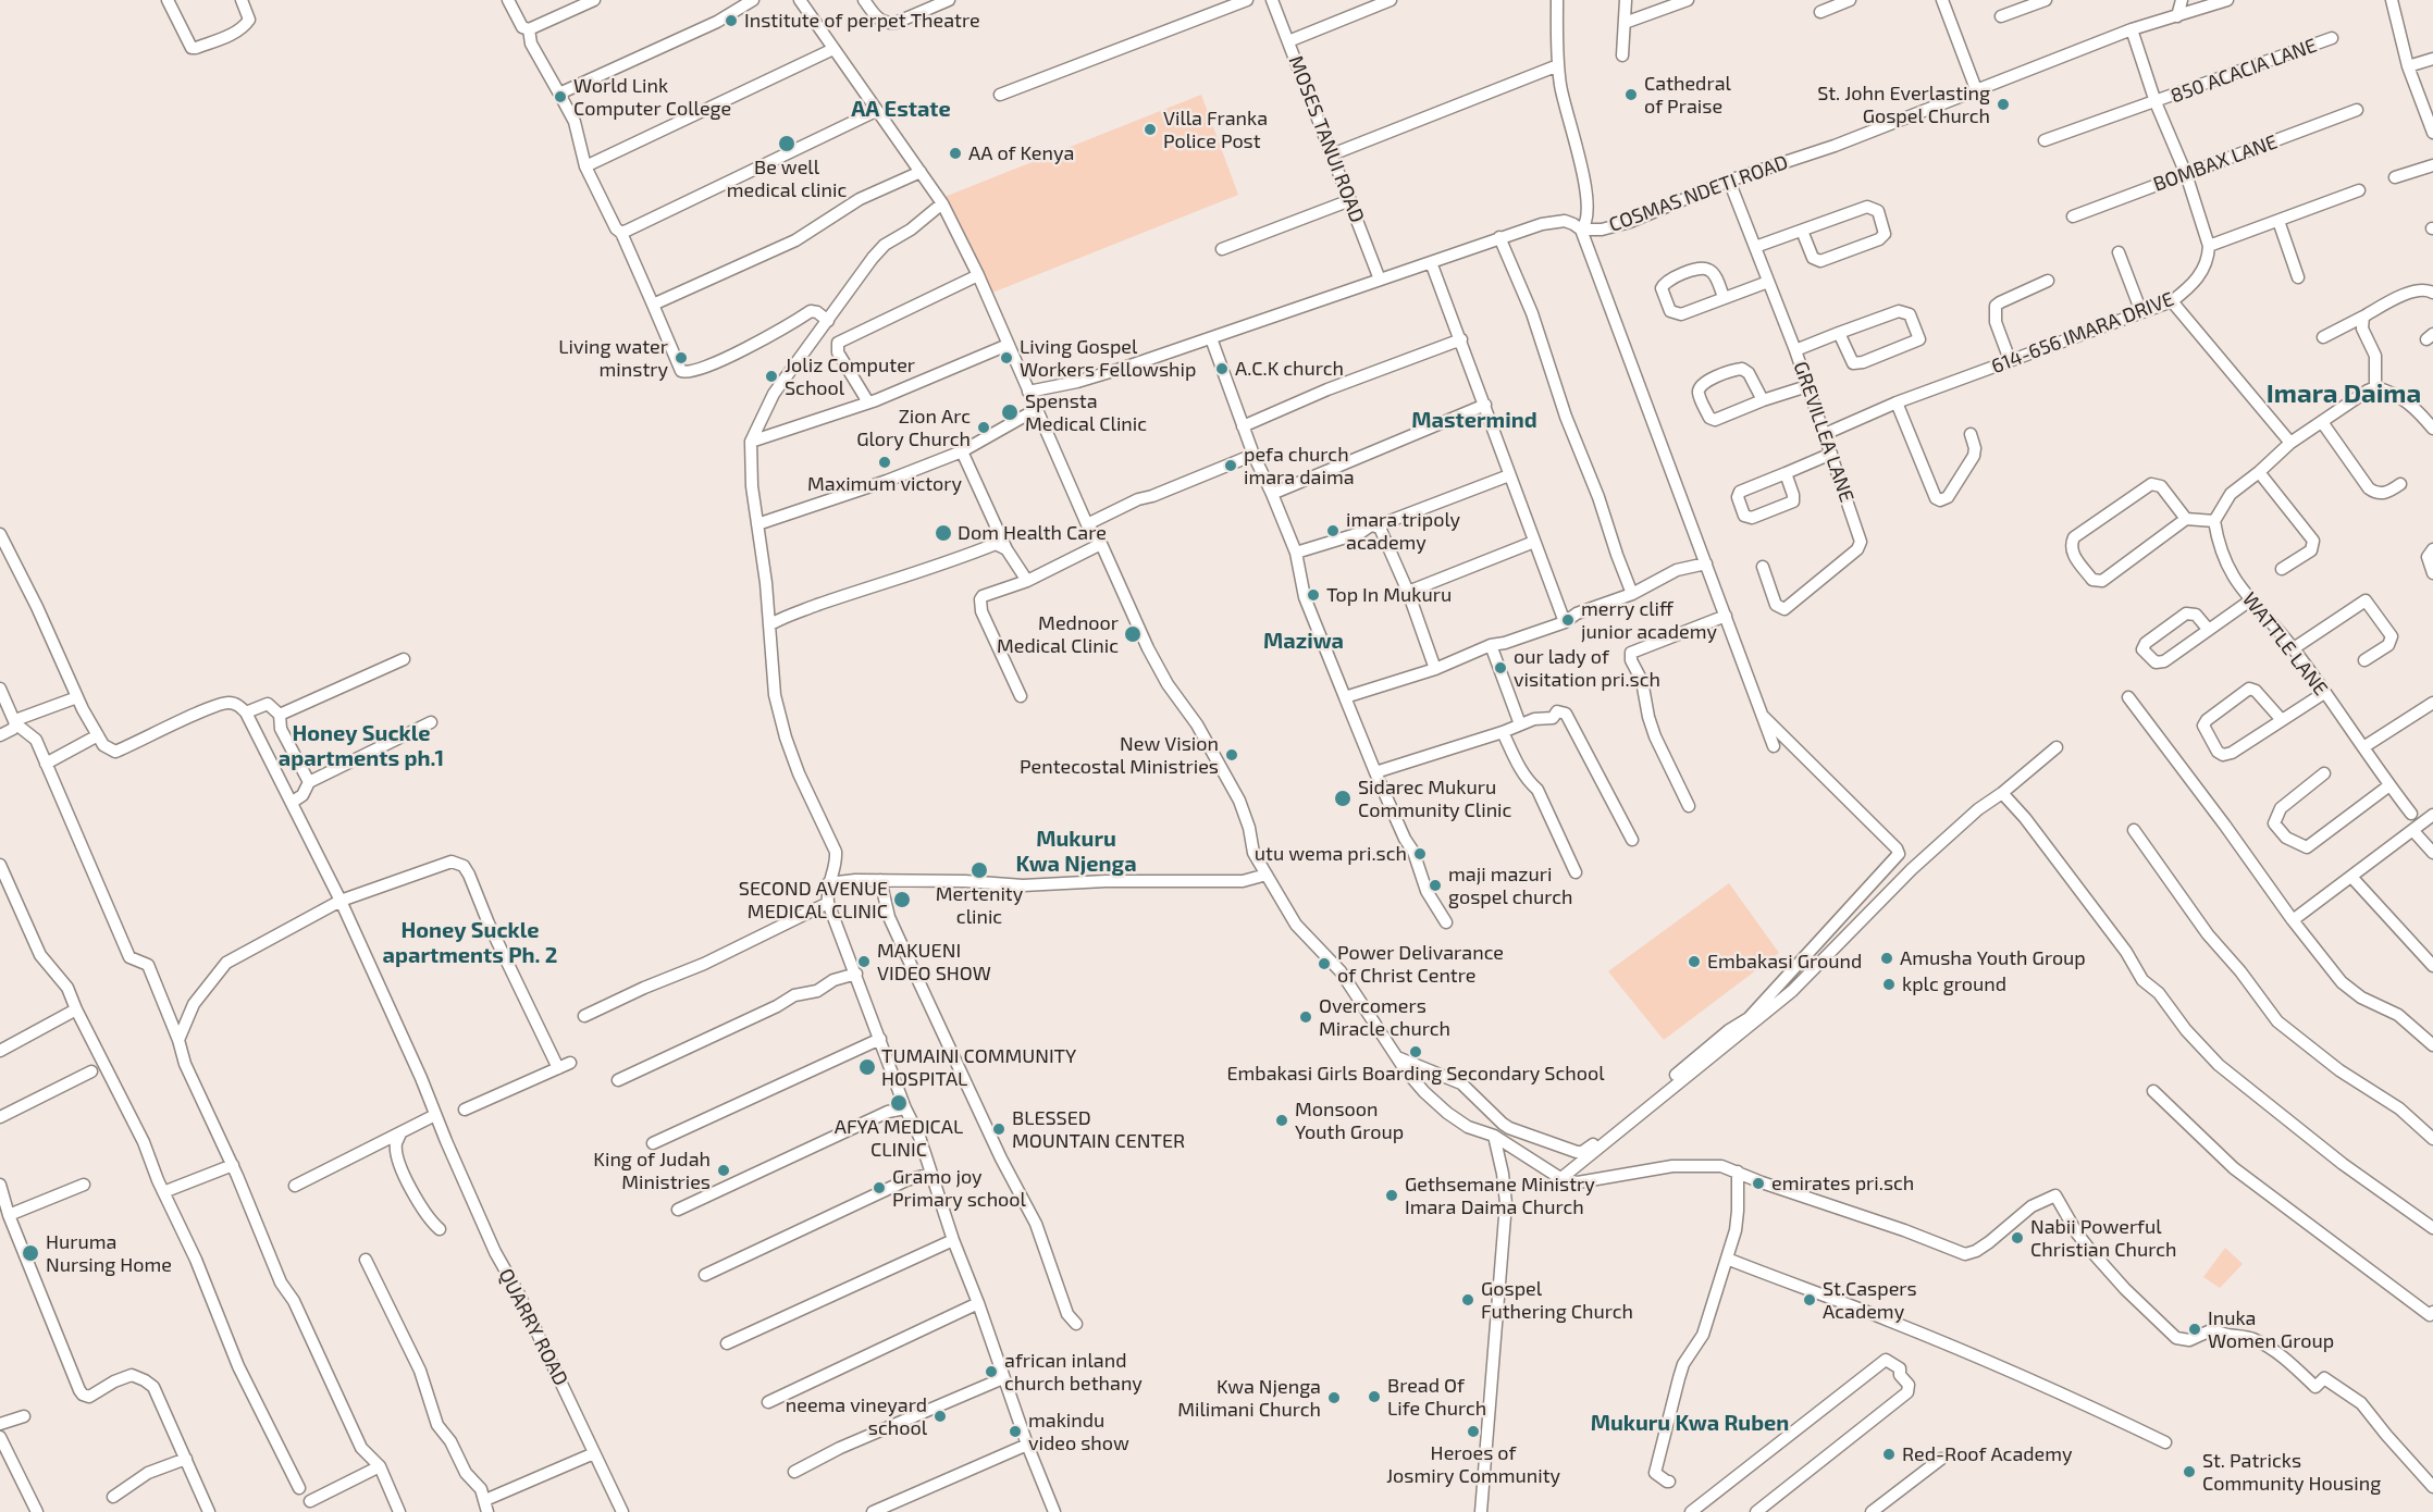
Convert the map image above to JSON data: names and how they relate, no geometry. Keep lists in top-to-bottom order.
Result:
{
  "streets": {
    "street": [
      "850 ACACIA LANE",
      "MOSES TANUI ROAD",
      "BOMBAX LANE",
      "COSMAS NDETI ROAD",
      "614-656 IMARA DRIVE",
      "GREVILLEA LANE",
      "WATTLE LANE",
      "QUARRY ROAD"
    ]
  },
  "crossings": [
    ["MOSES TANUI ROAD", "COSMAS NDETI ROAD"],
    ["COSMAS NDETI ROAD", "GREVILLEA LANE"],
    ["614-656 IMARA DRIVE", "GREVILLEA LANE"]
  ],
  "districts": [
    "AA Estate",
    "Imara Daima",
    "Mastermind",
    "Maziwa",
    "Honey Suckle apartments ph.1",
    "Mukuru Kwa Njenga",
    "Honey Suckle apartments Ph. 2",
    "Mukuru Kwa Ruben"
  ],
  "places": [
    "Institute of perpet Theatre",
    "Cathedral of Praise",
    "World Link Computer College",
    "St. John Everlasting Gospel Church",
    "Villa Franka Police Post",
    "Be well medical clinic",
    "AA of Kenya",
    "Living water minstry",
    "Living Gospel Workers Fellowship",
    "A.C.K church",
    "Joliz Computer School",
    "Spensta Medical Clinic",
    "Zion Arc Glory Church",
    "Maximum victory",
    "pefa church imara daima",
    "imara tripoly academy",
    "Dom Health Care",
    "Top In Mukuru",
    "merry cliff junior academy",
    "Mednoor Medical Clinic",
    "our lady of visitation pri.sch",
    "New Vision Pentecostal Ministries",
    "Sidarec Mukuru Community Clinic",
    "utu wema pri.sch",
    "Mertenity clinic",
    "maji mazuri gospel church",
    "SECOND AVENUE MEDICAL CLINIC",
    "Amusha Youth Group",
    "MAKUENI VIDEO SHOW",
    "Embakasi Ground",
    "Power Delivarance of Christ Centre",
    "kplc ground",
    "Overcomers Miracle church",
    "Embakasi Girls Boarding Secondary School",
    "TUMAINI COMMUNITY HOSPITAL",
    "AFYA MEDICAL CLINIC",
    "Monsoon Youth Group",
    "BLESSED MOUNTAIN CENTER",
    "King of Judah Ministries",
    "emirates pri.sch",
    "Gramo joy Primary school",
    "Gethsemane Ministry Imara Daima Church",
    "Nabii Powerful Christian Church",
    "Huruma Nursing Home",
    "Gospel Futhering Church",
    "St.Caspers Academy",
    "Inuka Women Group",
    "african inland church bethany",
    "Bread Of Life Church",
    "Kwa Njenga Milimani Church",
    "neema vineyard school",
    "makindu video show",
    "Heroes of Josmiry Community",
    "Red-Roof Academy",
    "St. Patricks Community Housing"
  ]
}
